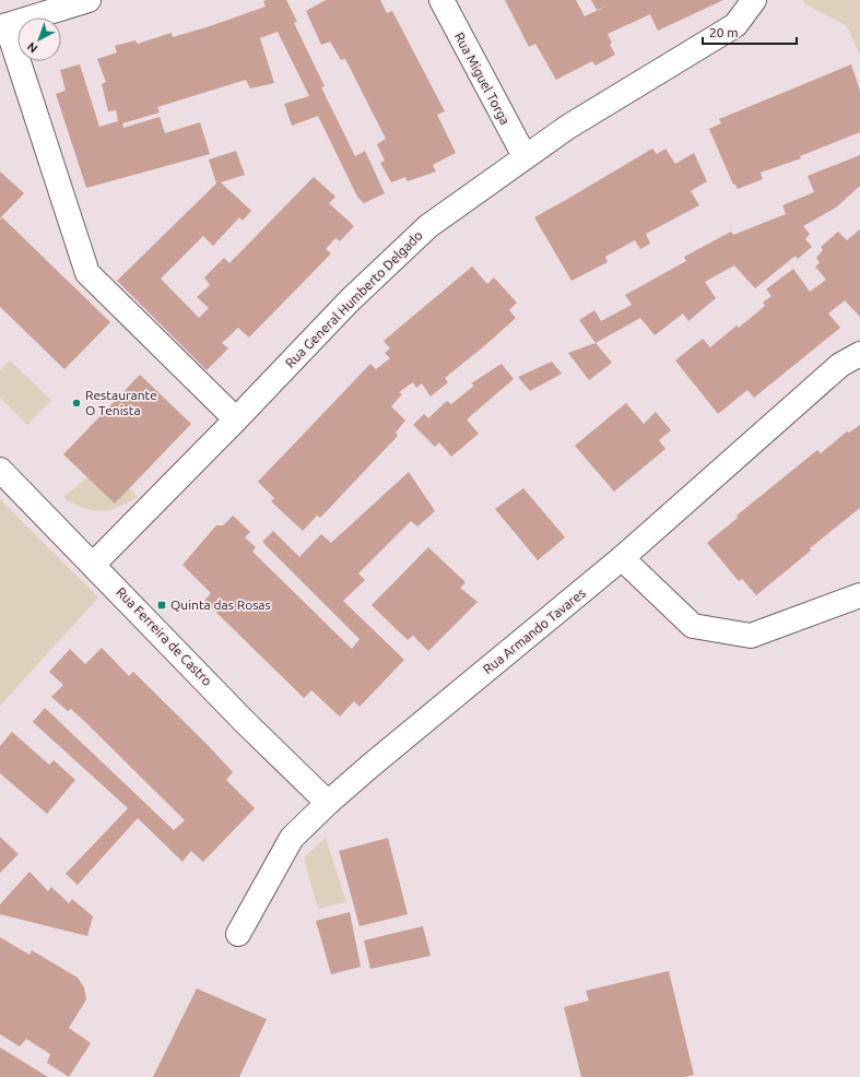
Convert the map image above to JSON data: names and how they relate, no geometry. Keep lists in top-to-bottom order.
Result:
{
  "streets": {
    "street": [
      "Rua Miguel Torga",
      "Rua General Humberto Delgado",
      "Rua Armando Tavares",
      "Rua Ferreira de Castro"
    ]
  },
  "crossings": [
    ["Rua Miguel Torga", "Rua General Humberto Delgado"],
    ["Rua General Humberto Delgado", "Rua Ferreira de Castro"],
    ["Rua Armando Tavares", "Rua Ferreira de Castro"]
  ],
  "places": {
    "other": ["Restaurante O Tenista"],
    "transit": ["Quinta das Rosas"]
  },
  "scale_bar": "20 m",
  "north": "bottom left"
}
